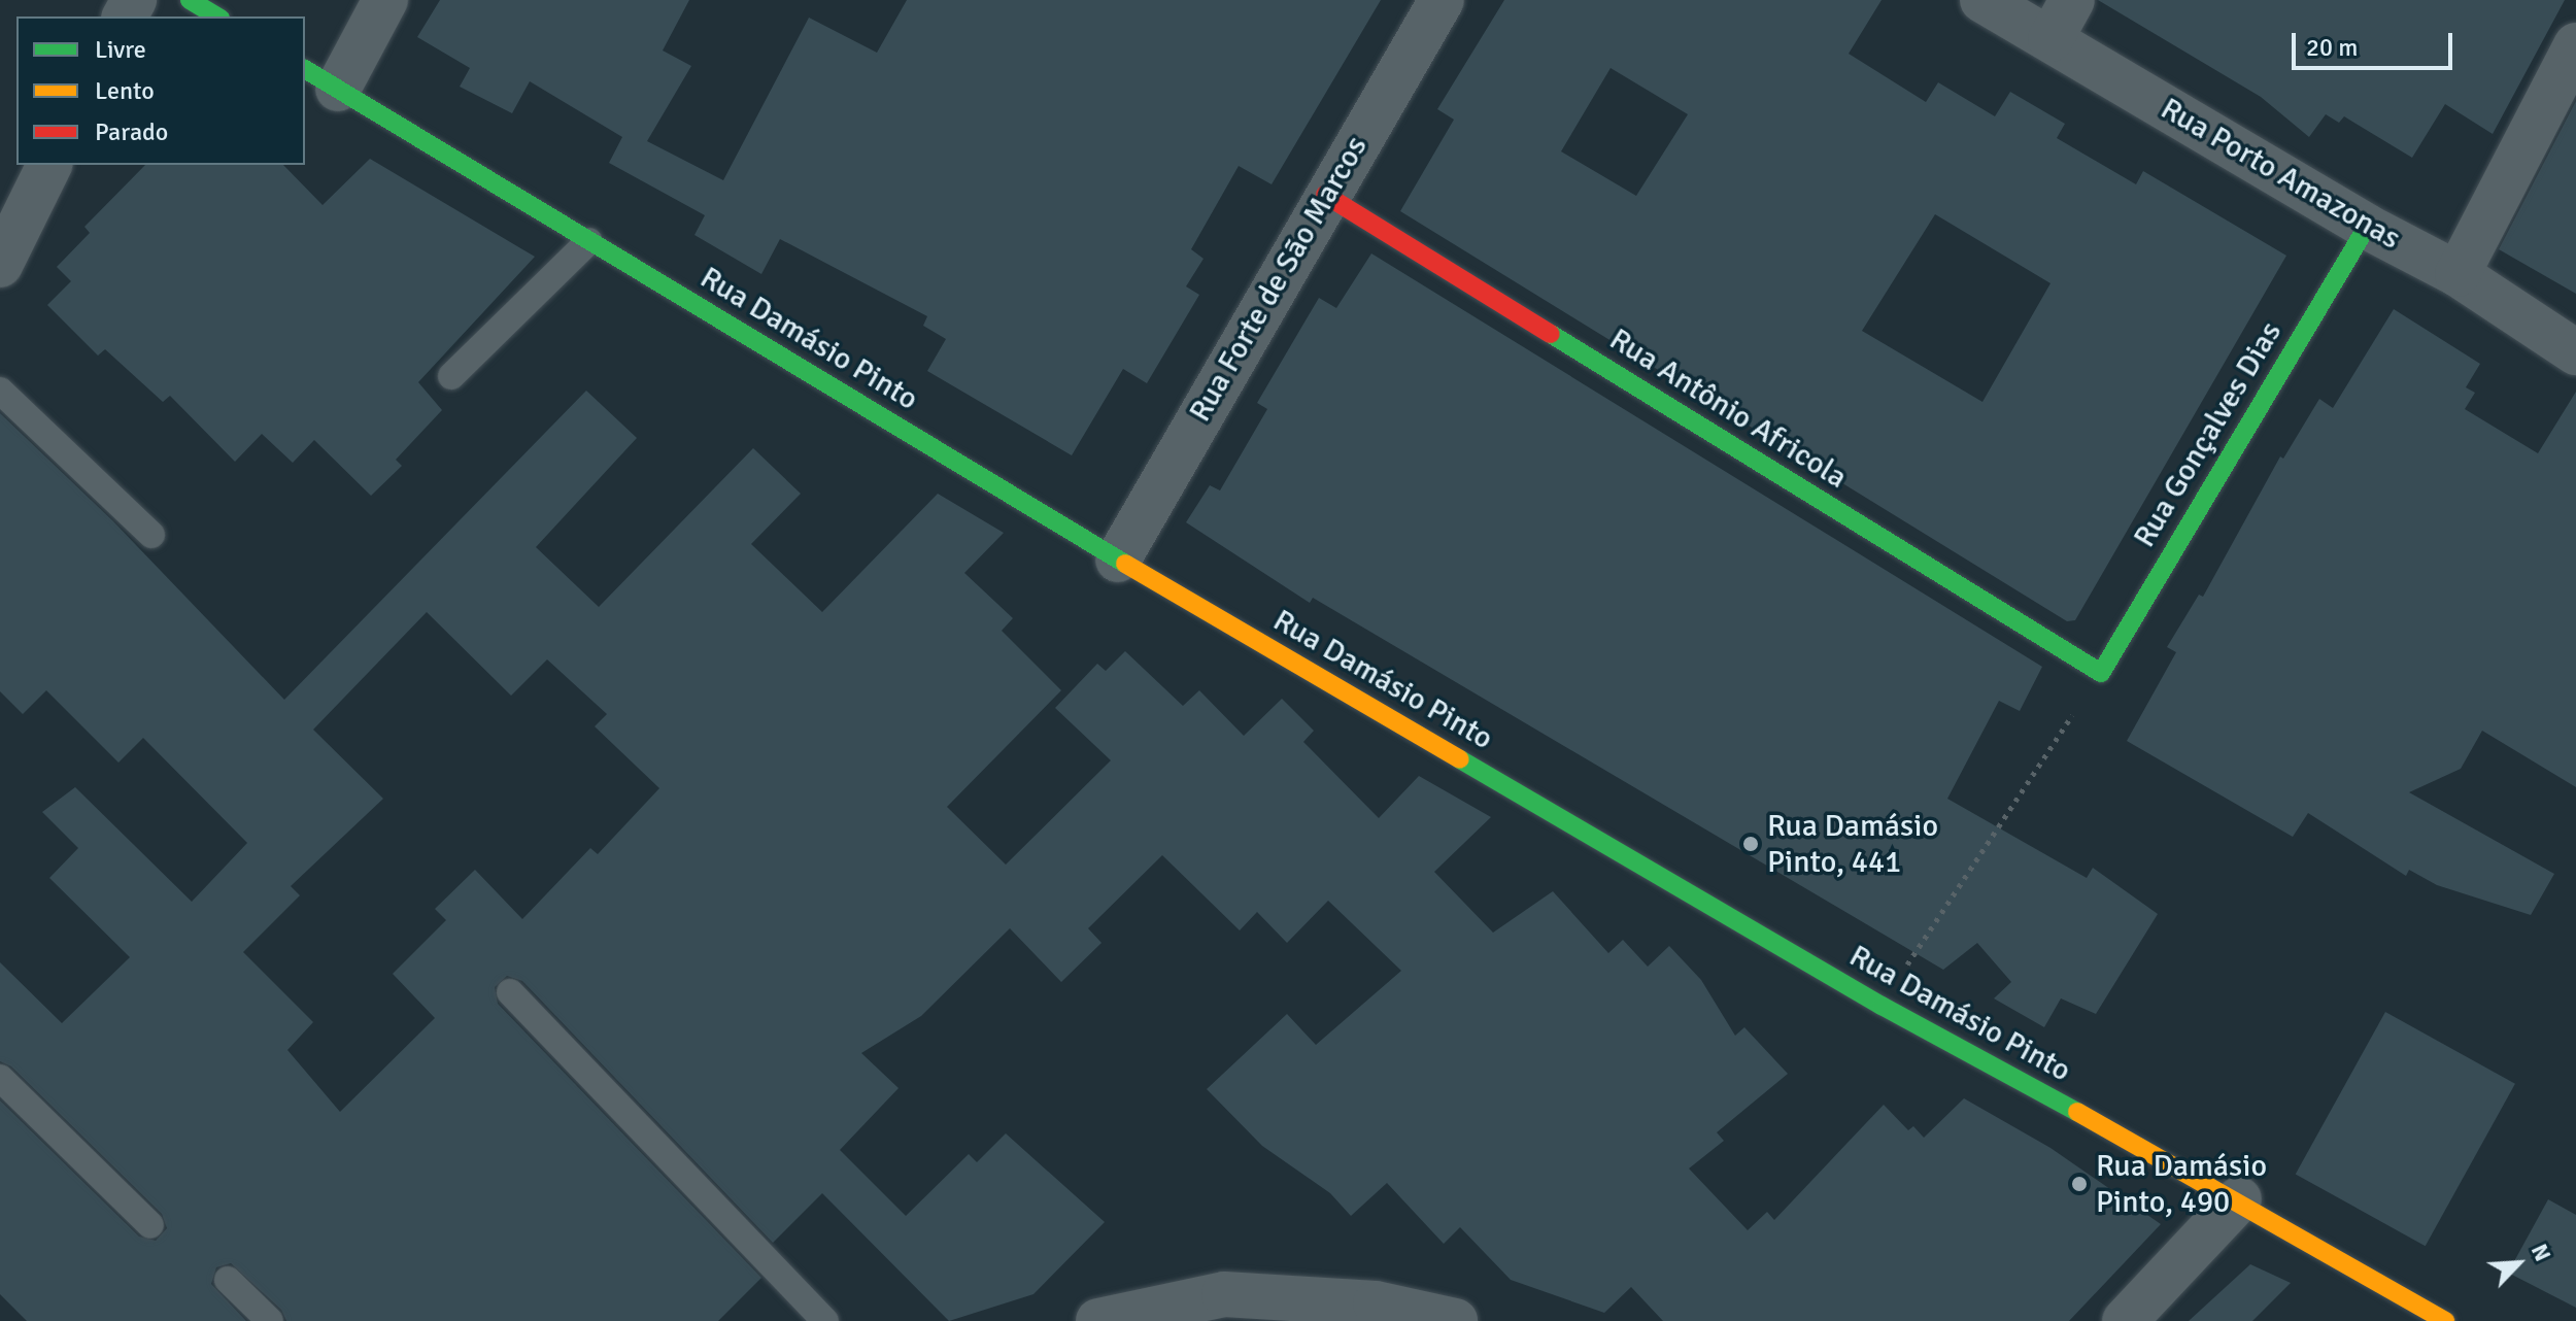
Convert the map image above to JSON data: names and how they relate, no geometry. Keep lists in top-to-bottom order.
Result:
{
  "streets": {
    "street": [
      "Rua Porto Amazonas",
      "Rua Forte de São Marcos",
      "Rua Damásio Pinto",
      "Rua Antônio Africola",
      "Rua Gonçalves Dias"
    ]
  },
  "crossings": [
    ["Rua Porto Amazonas", "Rua Gonçalves Dias"],
    ["Rua Forte de São Marcos", "Rua Damásio Pinto"],
    ["Rua Forte de São Marcos", "Rua Antônio Africola"],
    ["Rua Antônio Africola", "Rua Gonçalves Dias"]
  ],
  "places": ["Rua Damásio Pinto, 441", "Rua Damásio Pinto, 490"],
  "legend": ["Livre", "Lento", "Parado"],
  "scale_bar": "20 m",
  "north": "top right"
}
